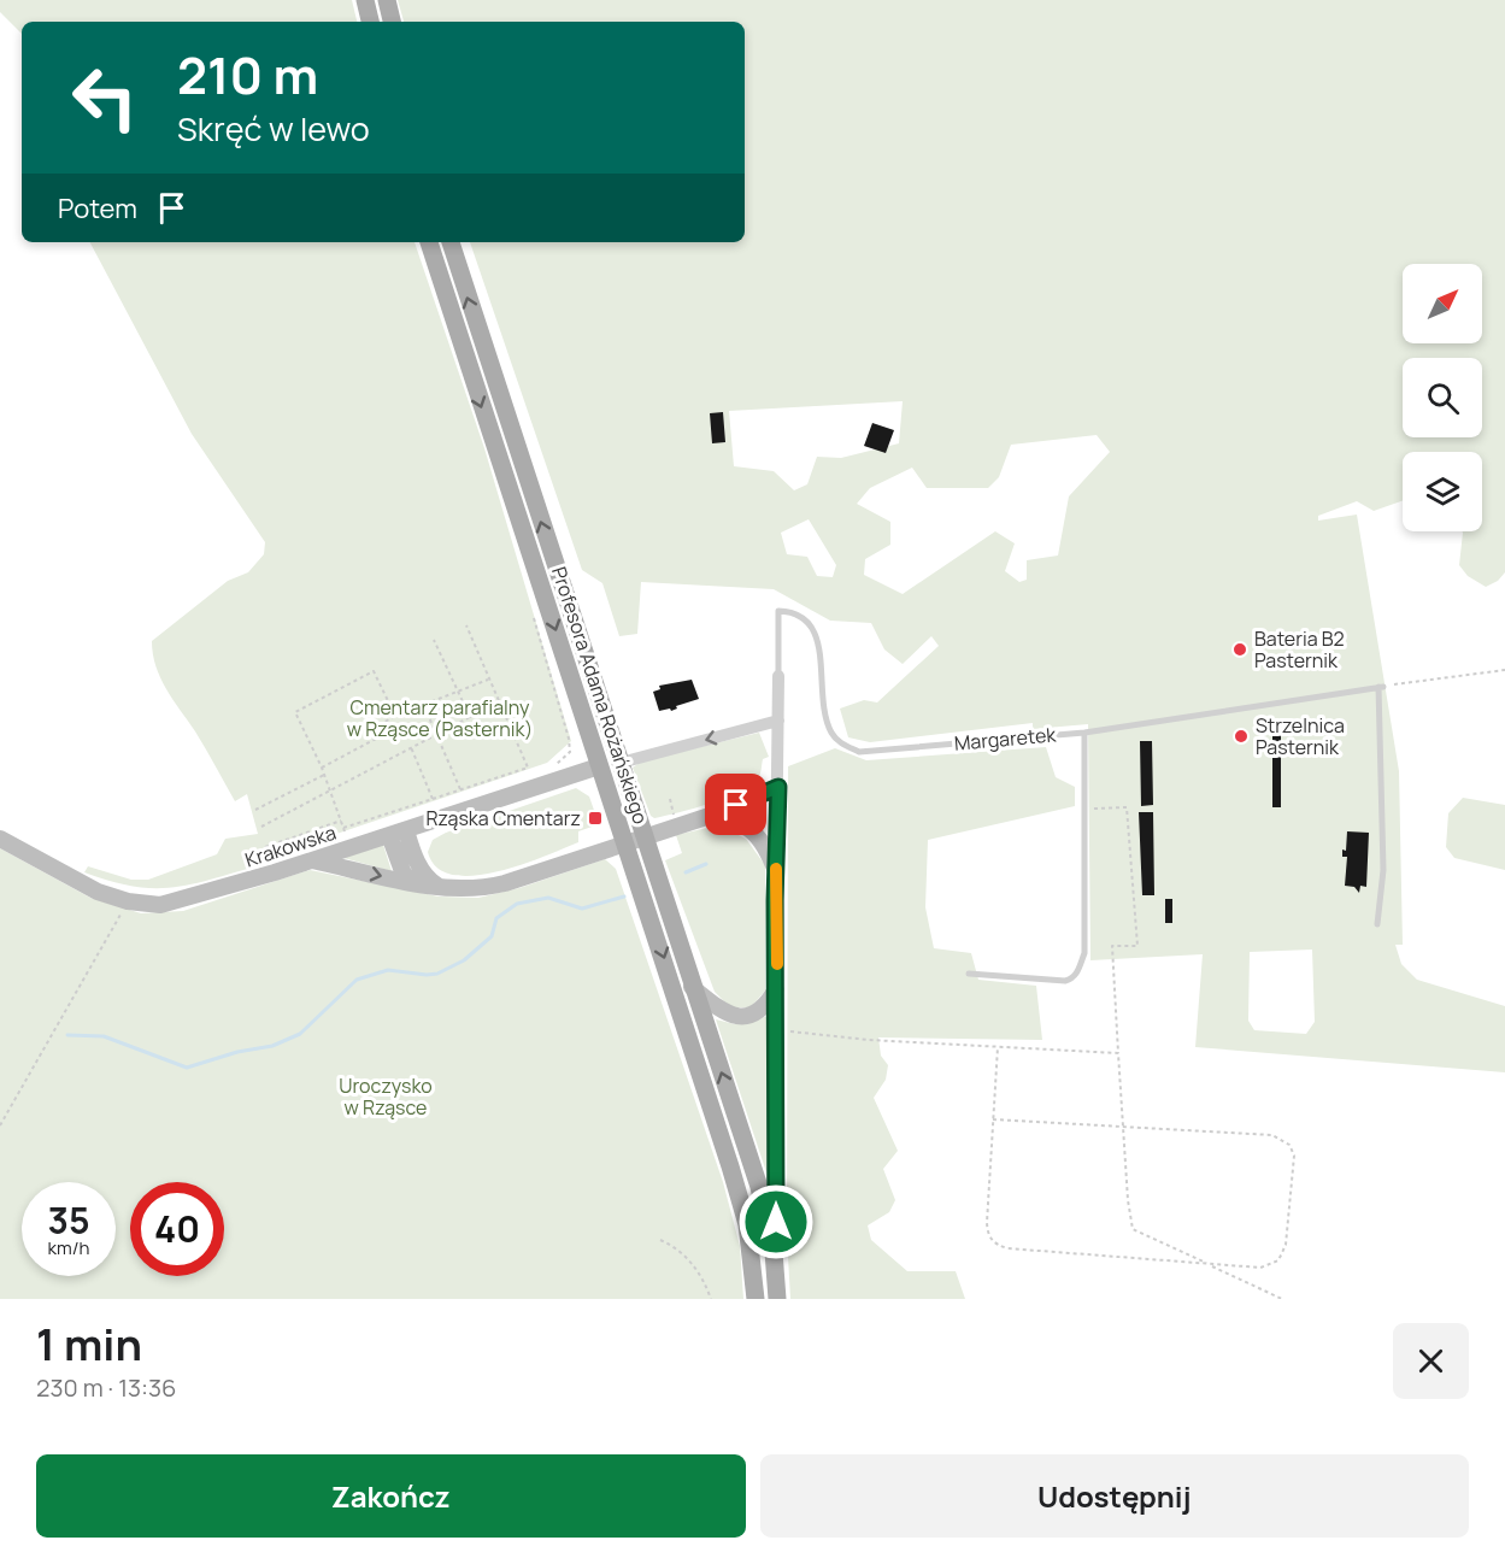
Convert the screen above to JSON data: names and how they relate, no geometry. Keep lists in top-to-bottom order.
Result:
{
  "streets": {
    "main road": ["Profesora Adama Rożańskiego"],
    "street": ["Margaretek", "Krakowska"]
  },
  "crossings": [
    ["Profesora Adama Rożańskiego", "Krakowska"]
  ],
  "parks": ["Cmentarz parafialny w Rząsce (Pasternik)", "Uroczysko w Rząsce"],
  "places": {
    "other": ["Bateria B2 Pasternik", "Strzelnica Pasternik"],
    "transit": ["Rząska Cmentarz"]
  },
  "north": "top right",
  "page": {
    "turn": ["210 m", "Skręć w lewo"],
    "then": "Potem",
    "speed": "35 km/h",
    "limit": "40",
    "heading": ["1 min", "230 m · 13:36"],
    "buttons": ["Zakończ", "Udostępnij"]
  }
}
